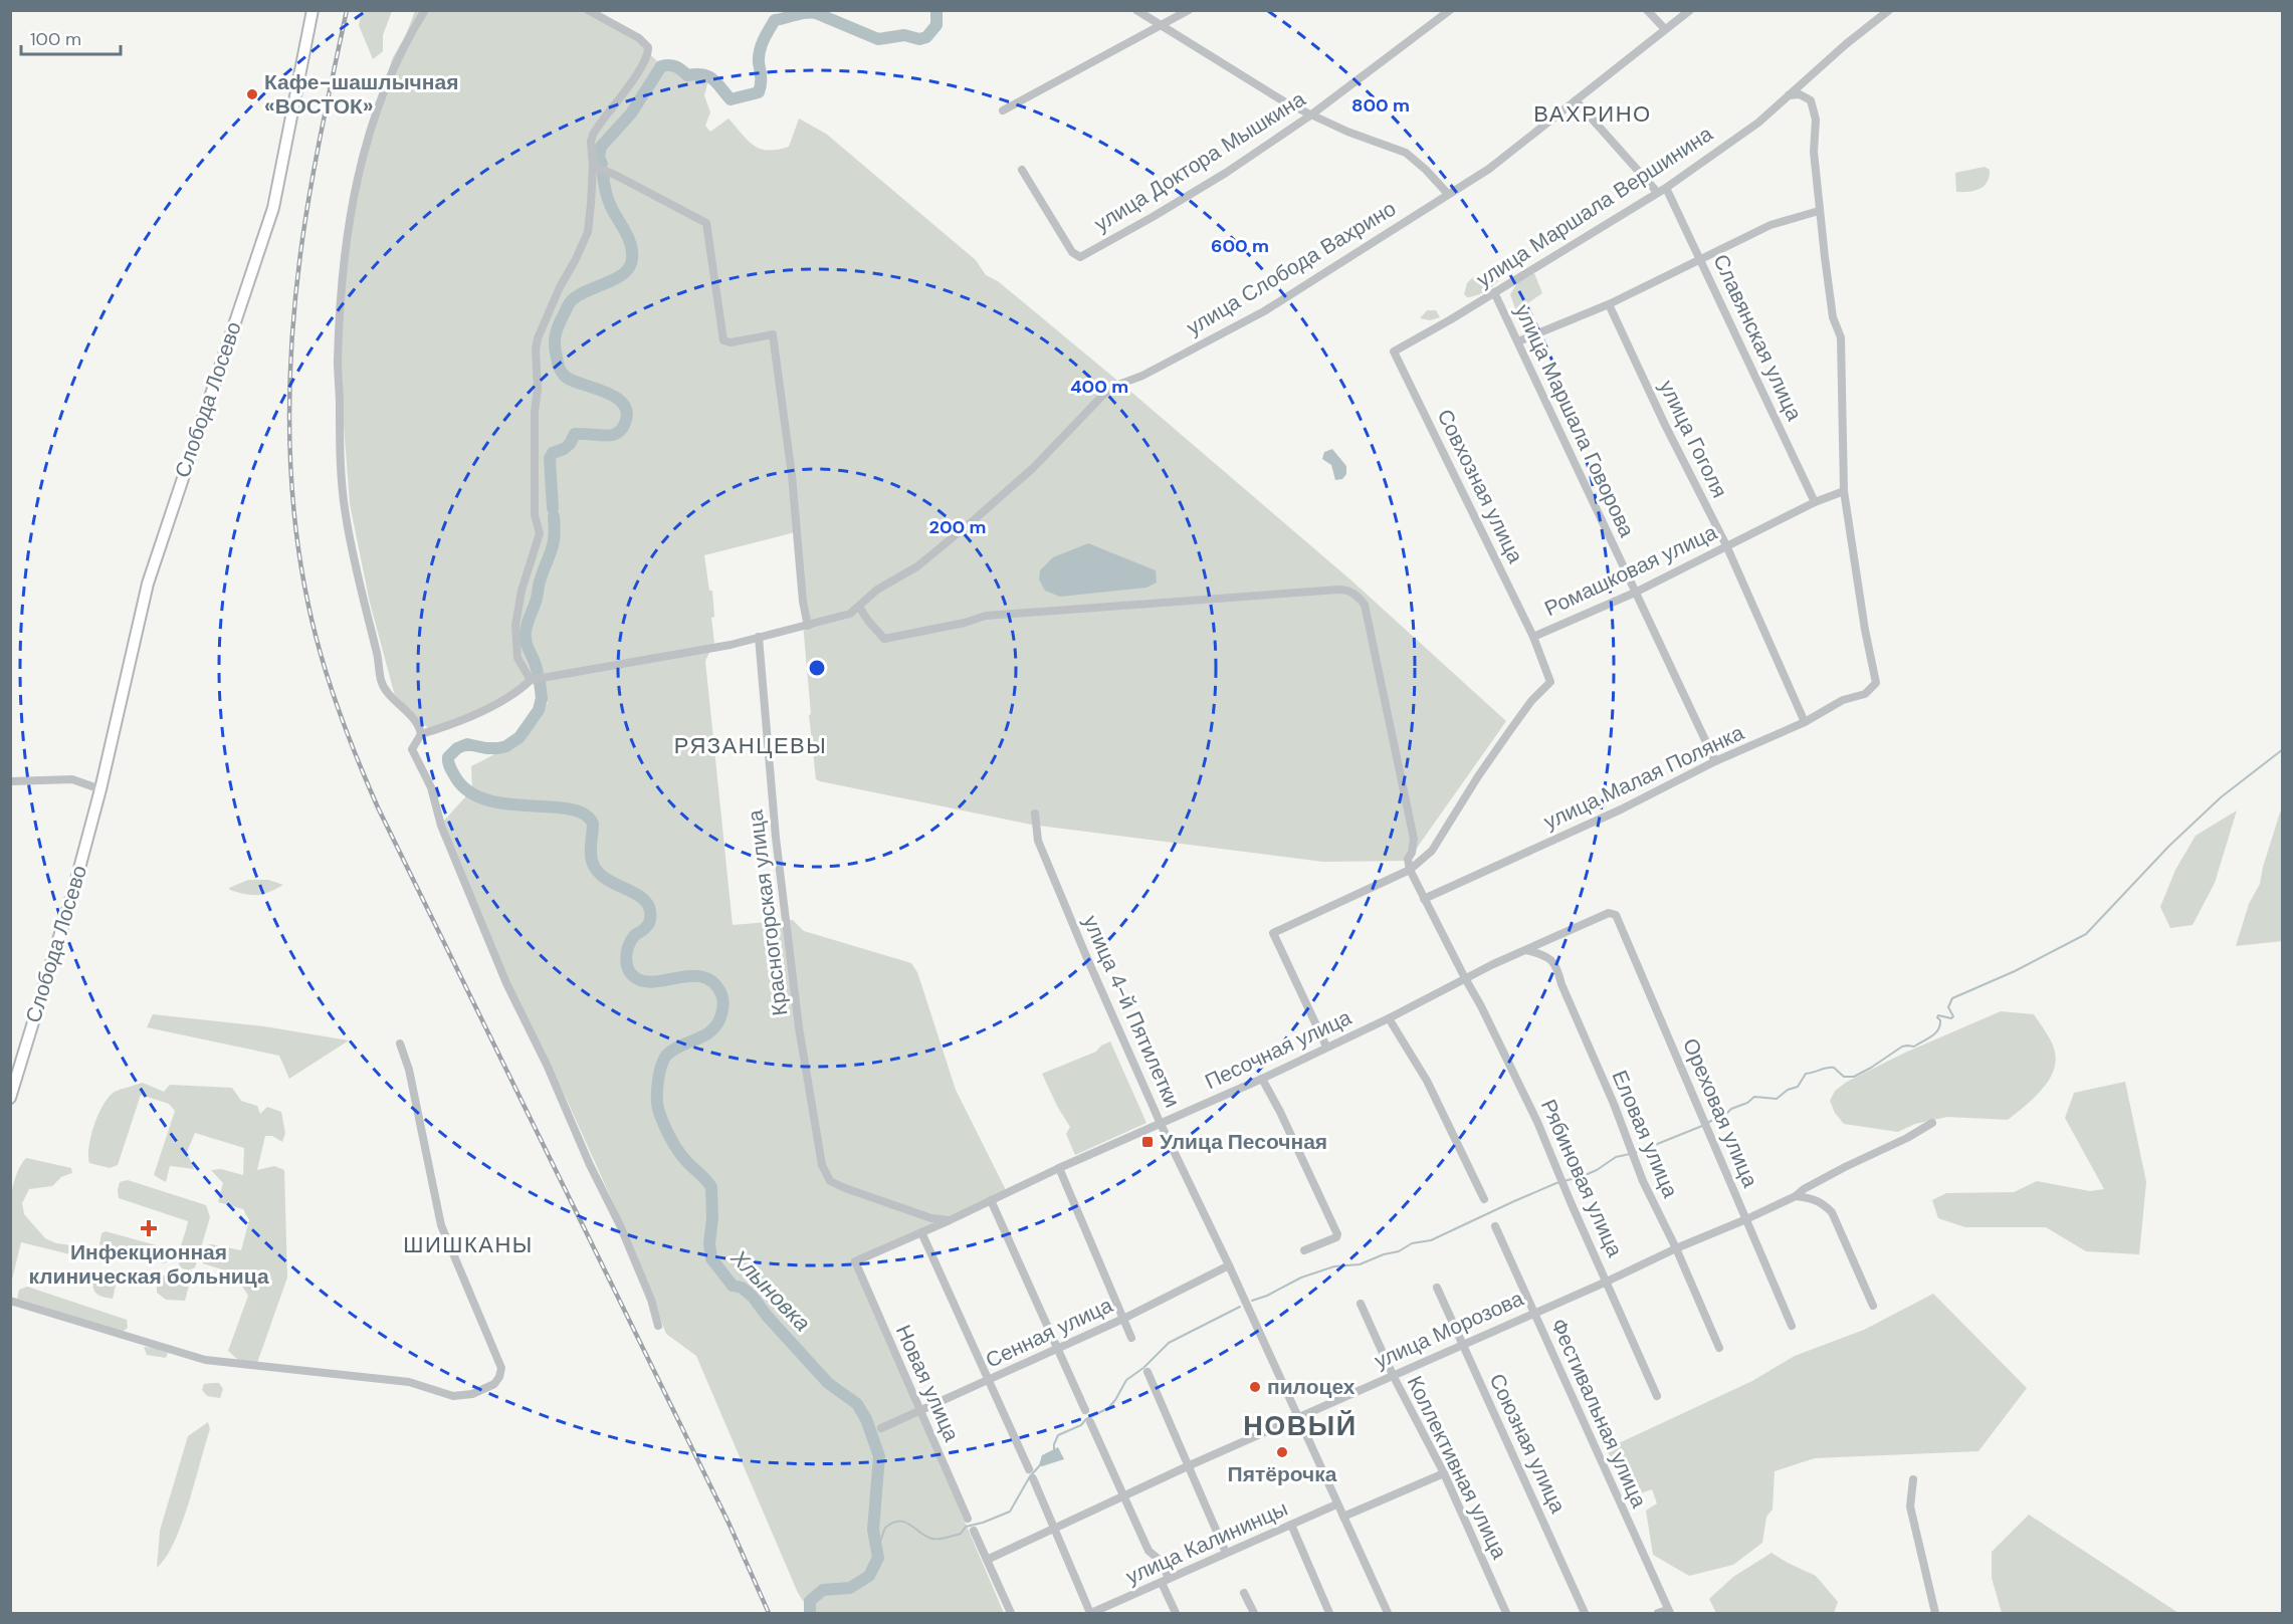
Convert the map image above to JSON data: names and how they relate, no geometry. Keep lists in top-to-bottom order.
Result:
{
  "streets": {
    "main road": ["Слобода Лосево"],
    "street": [
      "улица Доктора Мышкина",
      "улица Маршала Вершинина",
      "улица Слобода Вахрино",
      "Славянская улица",
      "улица Маршала Говорова",
      "улица Гоголя",
      "Совхозная улица",
      "Ромашковая улица",
      "улица Малая Полянка",
      "Красногорская улица",
      "улица 4-й Пятилетки",
      "Песочная улица",
      "Ореховая улица",
      "Еловая улица",
      "Рябиновая улица",
      "улица Морозова",
      "Сенная улица",
      "Новая улица",
      "Фестивальная улица",
      "Союзная улица",
      "Коллективная улица",
      "улица Калининцы"
    ]
  },
  "crossings": [
    ["улица Маршала Вершинина", "Славянская улица"],
    ["улица Маршала Вершинина", "улица Маршала Говорова"],
    ["улица Маршала Вершинина", "Совхозная улица"],
    ["улица Слобода Вахрино", "Красногорская улица"],
    ["Славянская улица", "Ромашковая улица"],
    ["улица Маршала Говорова", "Ромашковая улица"],
    ["улица Маршала Говорова", "улица Малая Полянка"],
    ["улица Гоголя", "Ромашковая улица"],
    ["улица Гоголя", "улица Малая Полянка"],
    ["Совхозная улица", "Ромашковая улица"],
    ["Ромашковая улица", "улица Малая Полянка"],
    ["Ромашковая улица", "Песочная улица"],
    ["Ромашковая улица", "Рябиновая улица"],
    ["улица Малая Полянка", "Рябиновая улица"],
    ["Красногорская улица", "Песочная улица"],
    ["улица 4-й Пятилетки", "Песочная улица"],
    ["улица 4-й Пятилетки", "улица Морозова"],
    ["улица 4-й Пятилетки", "Сенная улица"],
    ["улица 4-й Пятилетки", "улица Калининцы"],
    ["Песочная улица", "Ореховая улица"],
    ["Песочная улица", "Еловая улица"],
    ["Песочная улица", "Рябиновая улица"],
    ["Песочная улица", "Новая улица"],
    ["Ореховая улица", "улица Морозова"],
    ["Еловая улица", "улица Морозова"],
    ["Рябиновая улица", "улица Морозова"],
    ["улица Морозова", "Фестивальная улица"],
    ["улица Морозова", "Союзная улица"],
    ["улица Морозова", "Коллективная улица"],
    ["Сенная улица", "Новая улица"]
  ],
  "districts": [
    "ВАХРИНО",
    "РЯЗАНЦЕВЫ",
    "ШИШКАНЫ",
    "НОВЫЙ"
  ],
  "water": ["Хлыновка"],
  "places": {
    "other": ["Кафе-шашлычная «ВОСТОК»", "пилоцех", "Пятёрочка"],
    "transit": ["Улица Песочная"],
    "health": ["Инфекционная клиническая больница"]
  },
  "scale_bar": "100 m",
  "rings": [
    "800 m",
    "600 m",
    "400 m",
    "200 m"
  ]
}
